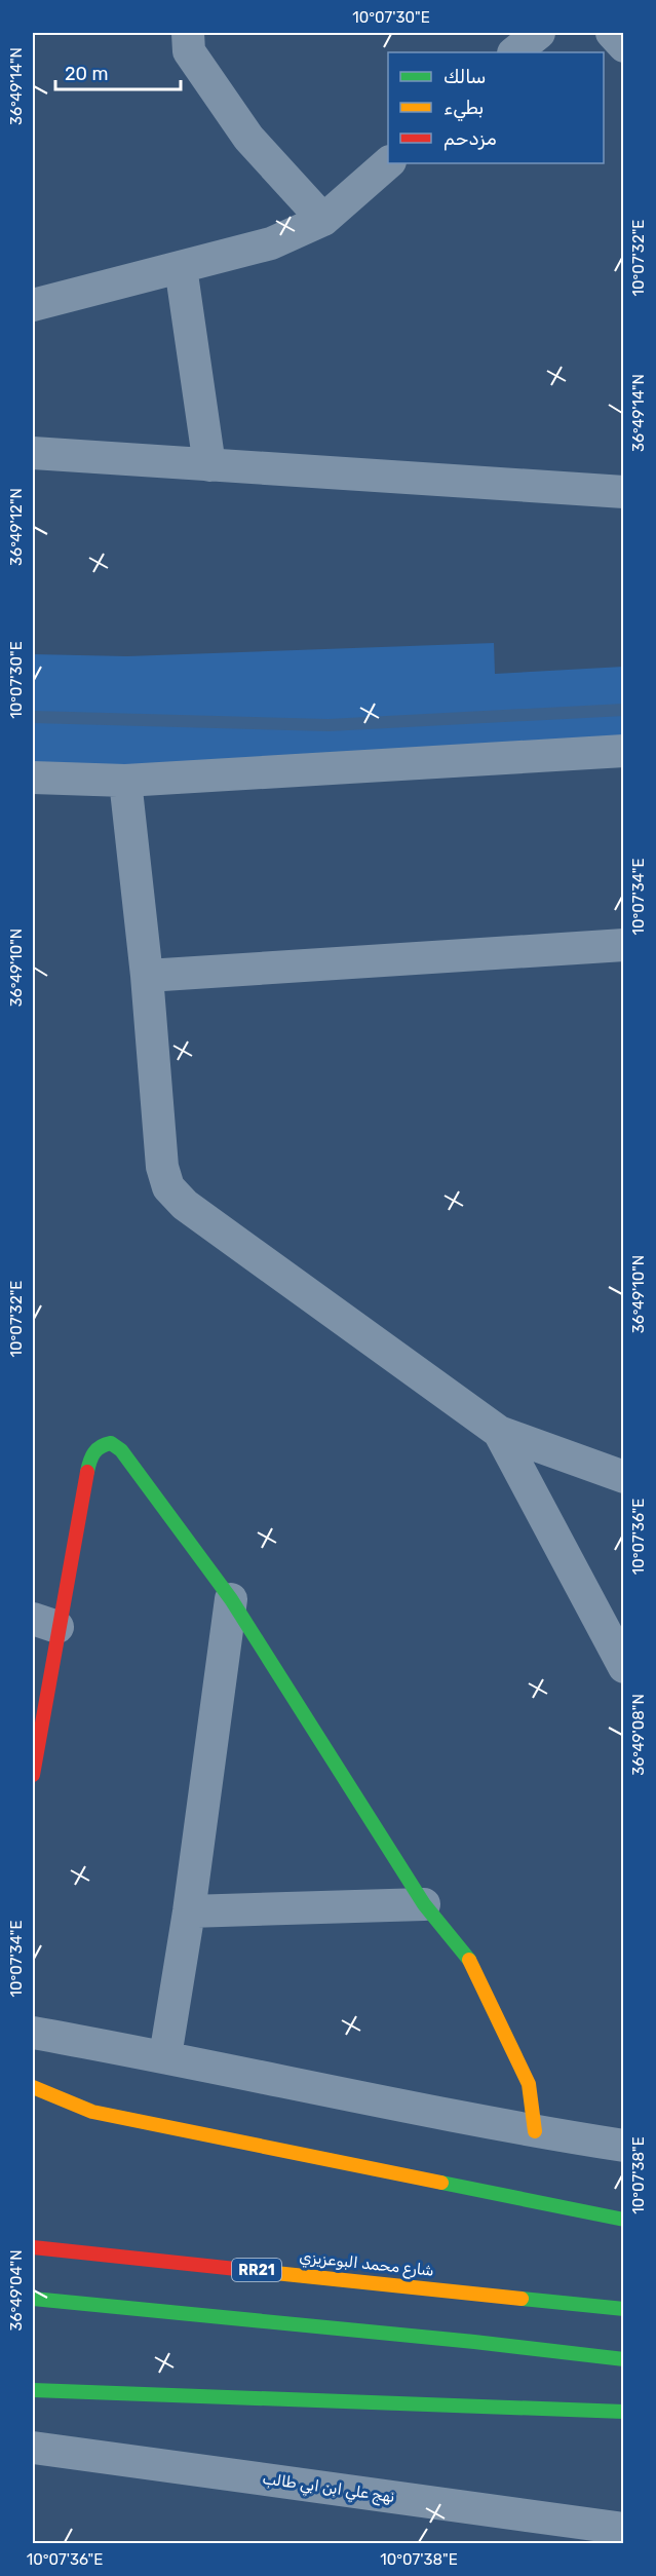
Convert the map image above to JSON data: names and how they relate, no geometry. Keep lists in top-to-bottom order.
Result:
{
  "streets": {
    "main road": ["شارع محمد البوعزيزي", "RR21"],
    "street": ["نهج علي ابن ابي طالب"]
  },
  "legend": ["سالك", "بطيء", "مزدحم"],
  "scale_bar": "20 m",
  "coordinates": [
    "10°07'30\"E",
    "36°49'14\"N",
    "10°07'32\"E",
    "36°49'12\"N",
    "10°07'34\"E",
    "36°49'10\"N",
    "10°07'36\"E",
    "36°49'08\"N",
    "10°07'38\"E",
    "36°49'04\"N"
  ]
}
